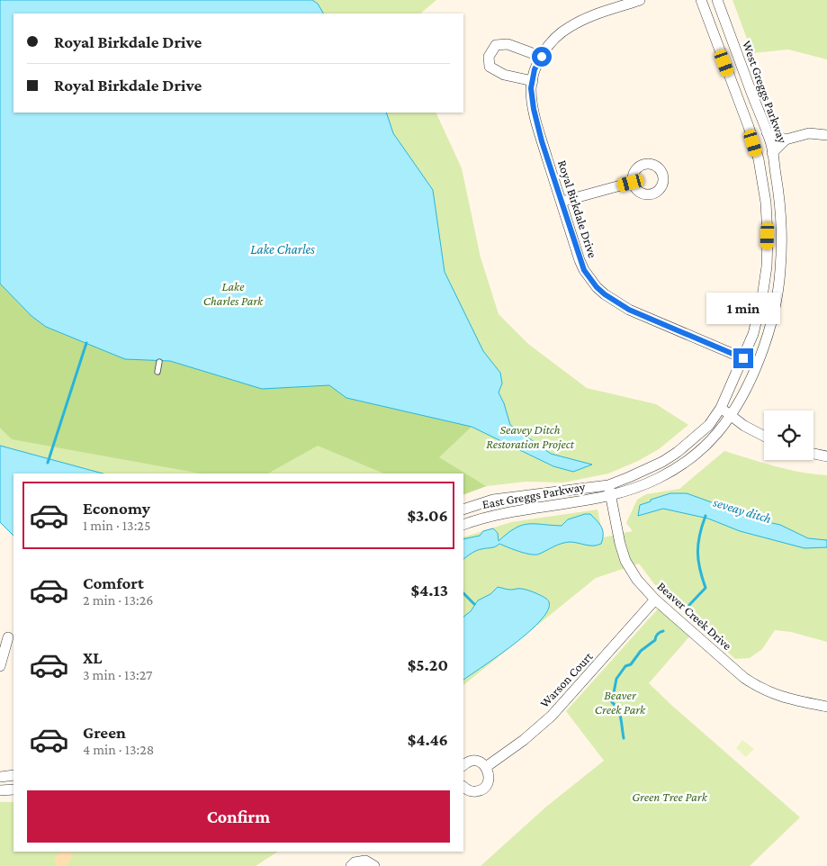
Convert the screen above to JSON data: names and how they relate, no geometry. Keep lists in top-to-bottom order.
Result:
{
  "streets": {
    "street": [
      "West Greggs Parkway",
      "Royal Birkdale Drive",
      "East Greggs Parkway",
      "Beaver Creek Drive",
      "Warson Court"
    ]
  },
  "crossings": [
    ["West Greggs Parkway", "East Greggs Parkway"],
    ["West Greggs Parkway", "Beaver Creek Drive"],
    ["East Greggs Parkway", "Beaver Creek Drive"],
    ["Beaver Creek Drive", "Warson Court"]
  ],
  "water": ["Lake Charles", "seveay ditch"],
  "parks": [
    "Lake Charles Park",
    "Seavey Ditch Restoration Project",
    "Beaver Creek Park",
    "Green Tree Park"
  ],
  "page": {
    "banner": ["Royal Birkdale Drive", "Royal Birkdale Drive"],
    "bubble": "1 min",
    "list": [
      {
        "name": "Economy",
        "note": "1 min · 13:25",
        "value": "$3.06"
      },
      {
        "name": "Comfort",
        "note": "2 min · 13:26",
        "value": "$4.13"
      },
      {
        "name": "XL",
        "note": "3 min · 13:27",
        "value": "$5.20"
      },
      {
        "name": "Green",
        "note": "4 min · 13:28",
        "value": "$4.46"
      }
    ],
    "buttons": "Confirm"
  }
}
